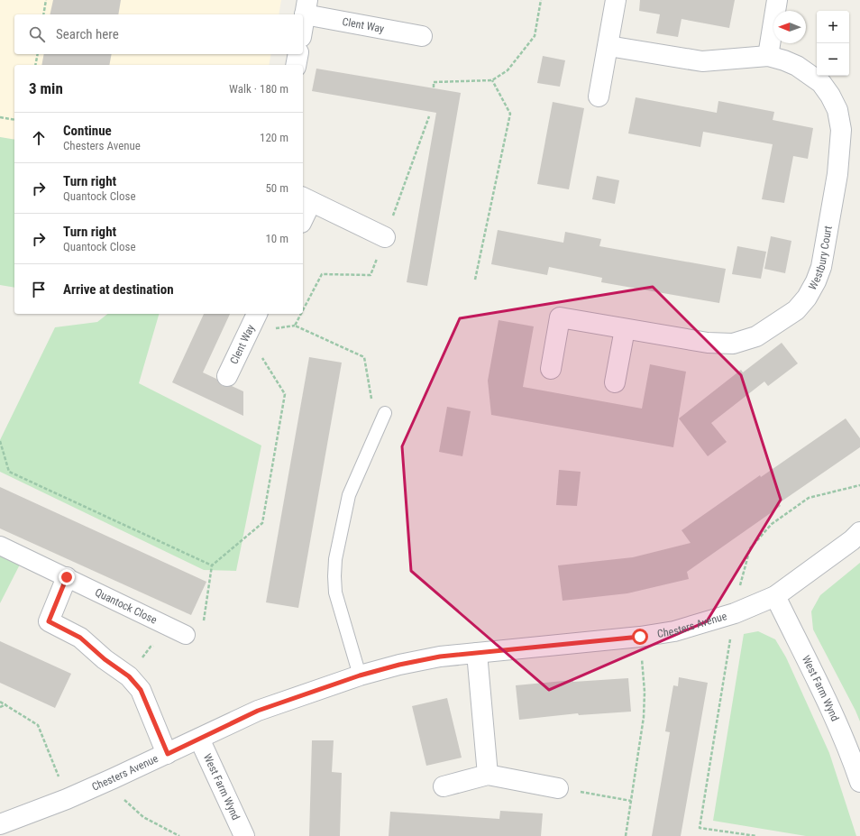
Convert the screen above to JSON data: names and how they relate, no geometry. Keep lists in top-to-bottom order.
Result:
{
  "streets": {
    "street": [
      "Clent Way",
      "Westbury Court",
      "Quantock Close",
      "Chesters Avenue",
      "West Farm Wynd"
    ]
  },
  "crossings": [
    ["Chesters Avenue", "West Farm Wynd"]
  ],
  "north": "left",
  "page": {
    "map_buttons": ["+", "−"],
    "search": "Search here",
    "heading": ["3 min", "Walk · 180 m"],
    "list": [
      ["Continue", "Chesters Avenue", "120 m"],
      ["Turn right", "Quantock Close", "50 m"],
      ["Turn right", "Quantock Close", "10 m"],
      "Arrive at destination"
    ]
  }
}
